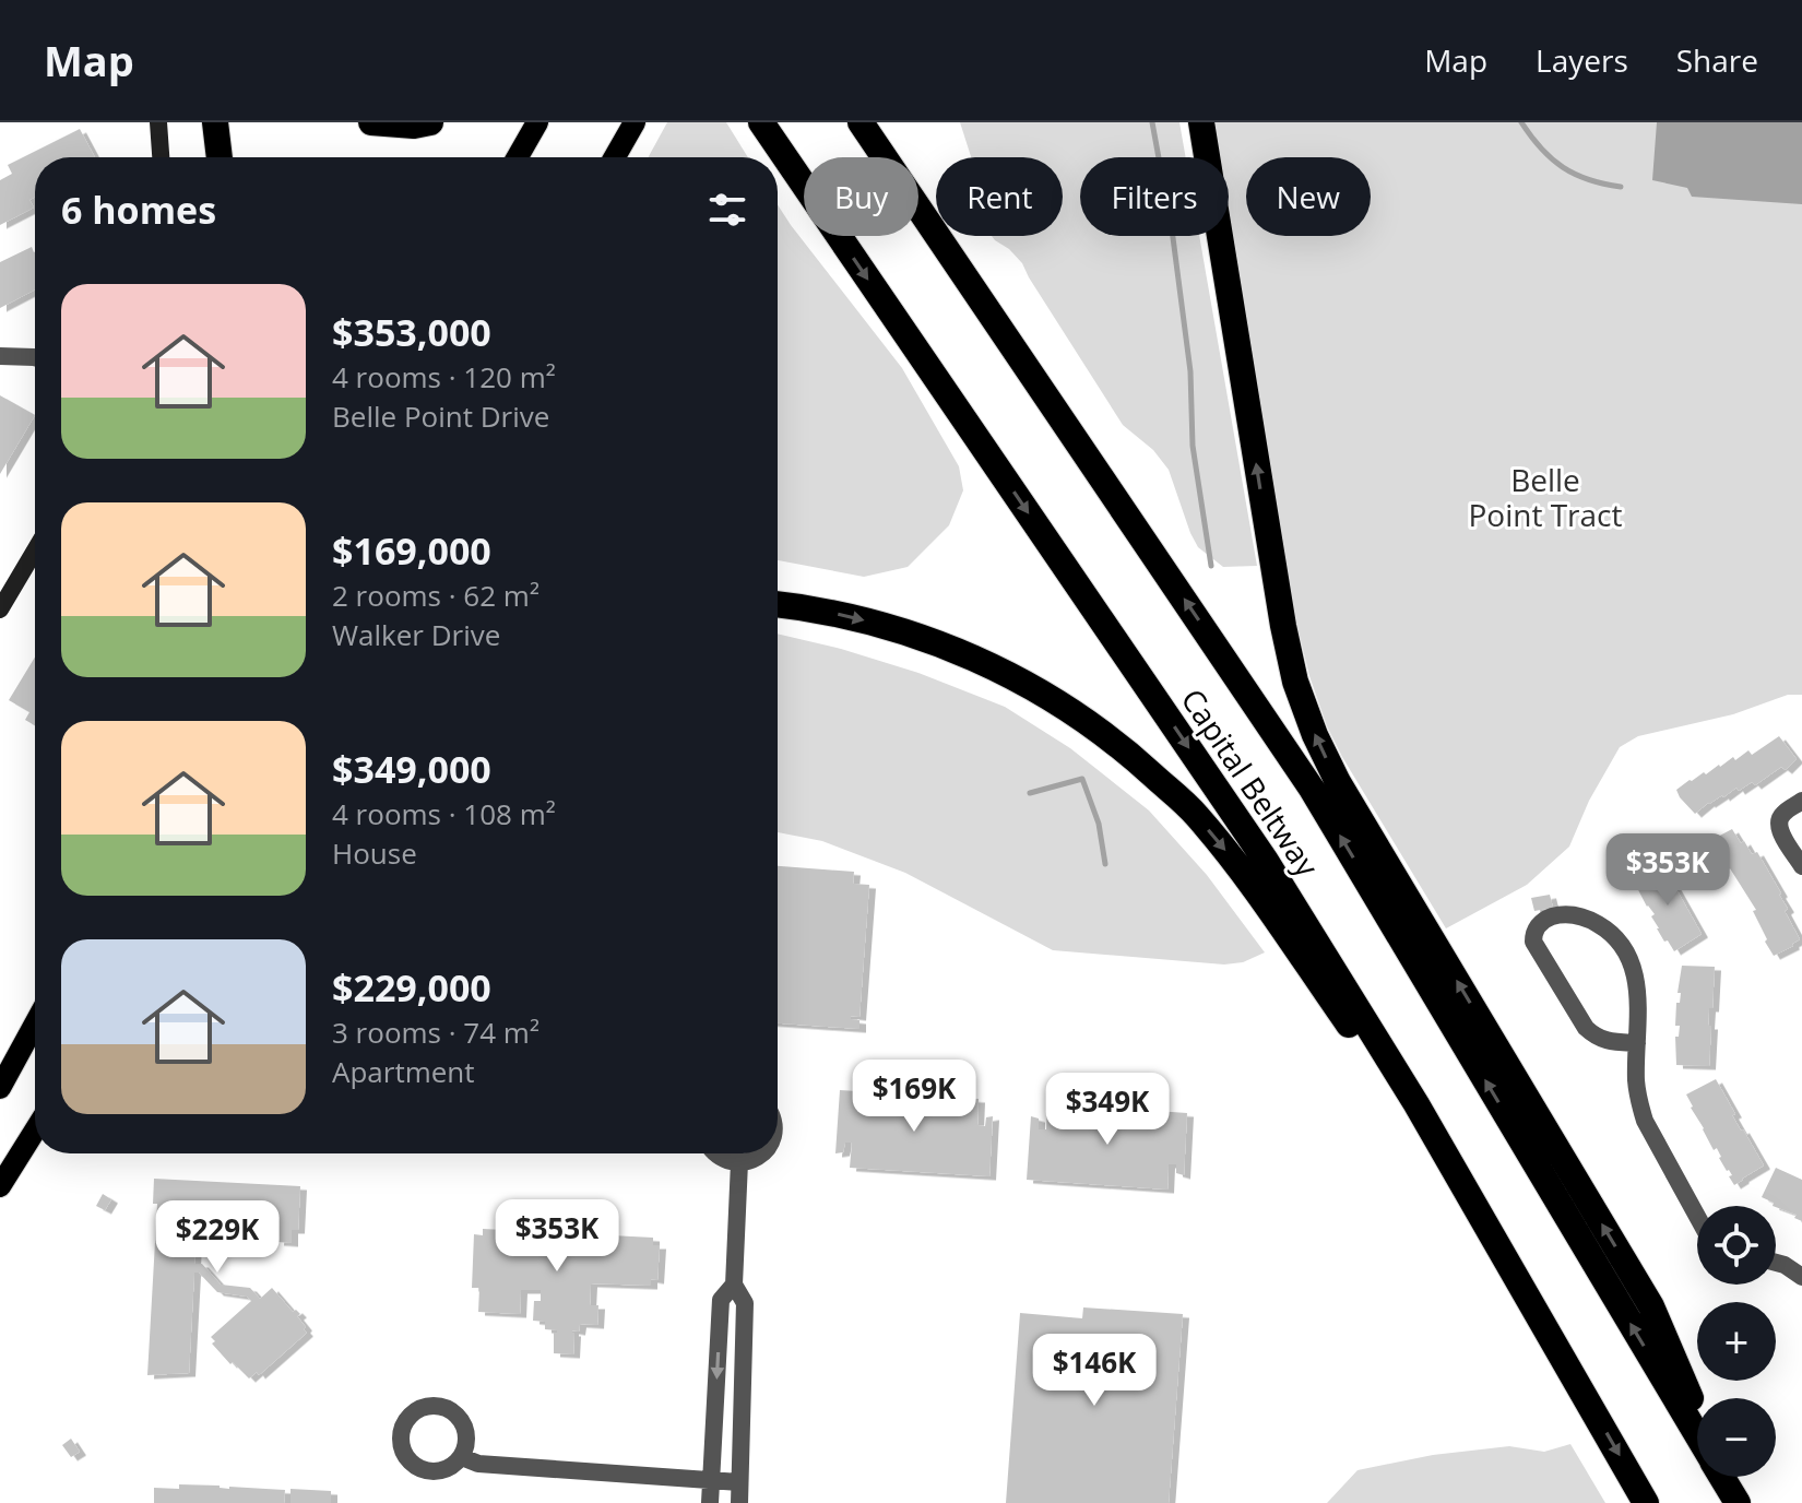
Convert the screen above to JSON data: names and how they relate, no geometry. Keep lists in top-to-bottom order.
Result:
{
  "streets": {
    "highway": ["Capital Beltway"]
  },
  "parks": ["Belle Point Tract"],
  "page": {
    "header": "Map",
    "nav": ["Map", "Layers", "Share"],
    "chip": [
      "Buy",
      "Rent",
      "Filters",
      "New"
    ],
    "heading": "6 homes",
    "list": [
      {
        "name": "$353,000",
        "note": "4 rooms · 120 m² · Belle Point Drive"
      },
      {
        "name": "$169,000",
        "note": "2 rooms · 62 m² · Walker Drive"
      },
      {
        "name": "$349,000",
        "note": "4 rooms · 108 m² · House"
      },
      {
        "name": "$229,000",
        "note": "3 rooms · 74 m² · Apartment"
      }
    ],
    "price": [
      "$353K",
      "$169K",
      "$349K",
      "$353K",
      "$229K",
      "$146K"
    ],
    "map_buttons": ["+", "−"]
  }
}
